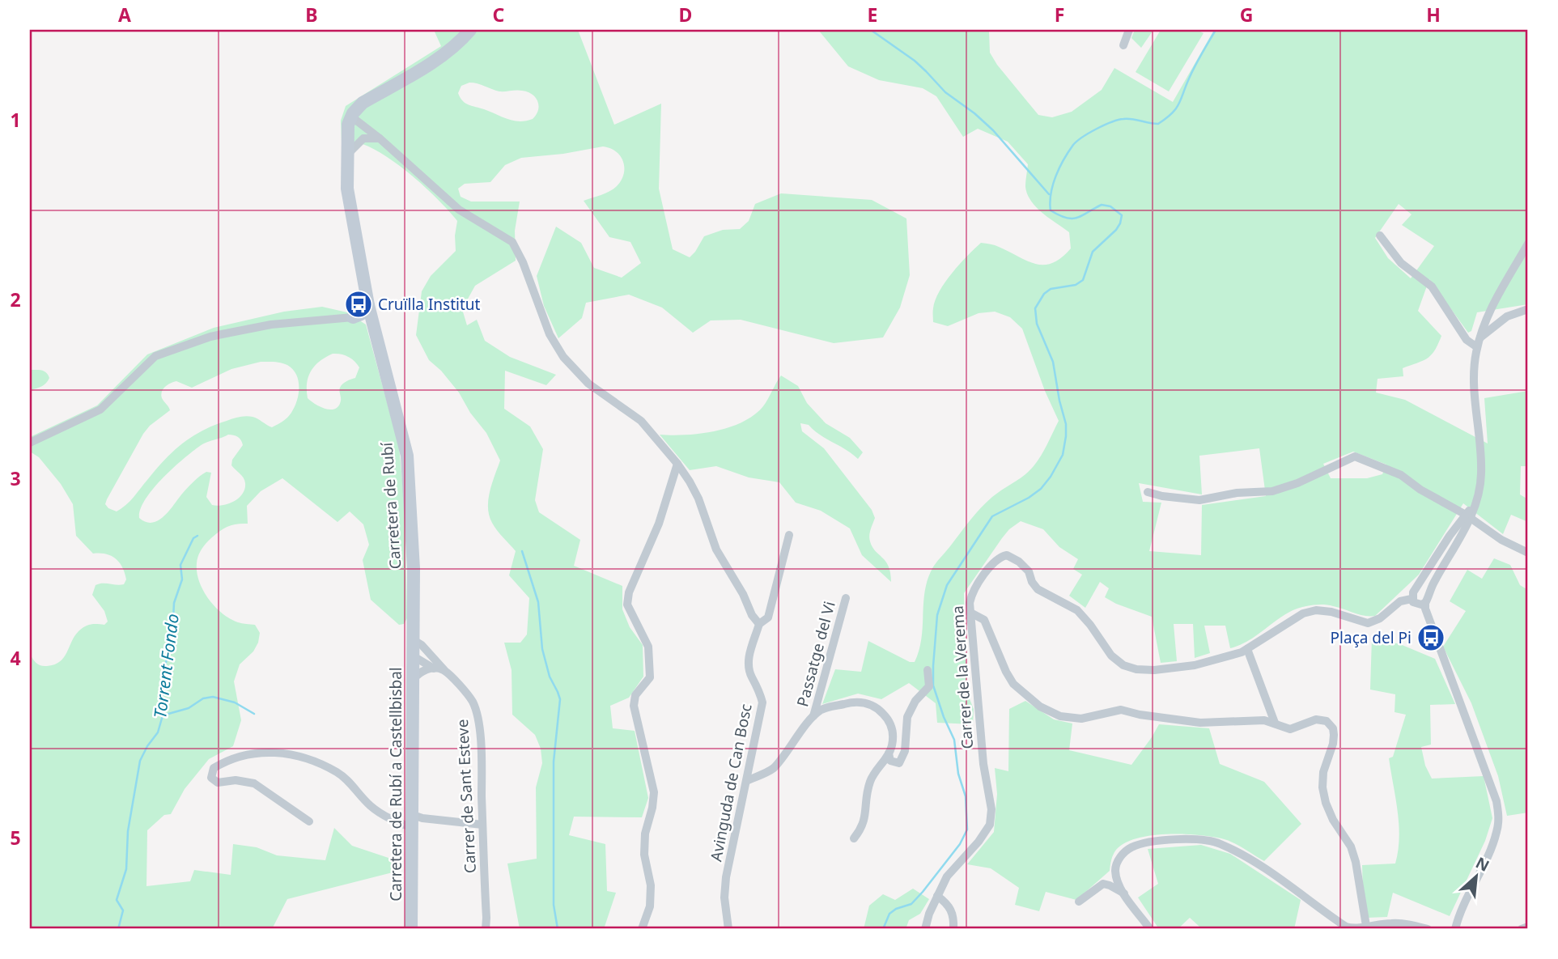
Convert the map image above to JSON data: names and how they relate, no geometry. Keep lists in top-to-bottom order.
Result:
{
  "streets": {
    "street": [
      "Carretera de Rubí",
      "Passatge del Vi",
      "Carrer de la Verema",
      "Avinguda de Can Bosc",
      "Carretera de Rubí a Castellbisbal",
      "Carrer de Sant Esteve"
    ]
  },
  "crossings": [
    ["Carretera de Rubí", "Carretera de Rubí a Castellbisbal"],
    ["Carretera de Rubí", "Carrer de Sant Esteve"],
    ["Carretera de Rubí a Castellbisbal", "Carrer de Sant Esteve"]
  ],
  "water": ["Torrent Fondo"],
  "places": {
    "bus stop": ["Cruïlla Institut", "Plaça del Pi"]
  },
  "north": "top right",
  "grid": {
    "columns": [
      "A",
      "B",
      "C",
      "D",
      "E",
      "F",
      "G",
      "H"
    ],
    "rows": [
      "1",
      "2",
      "3",
      "4",
      "5"
    ]
  }
}
